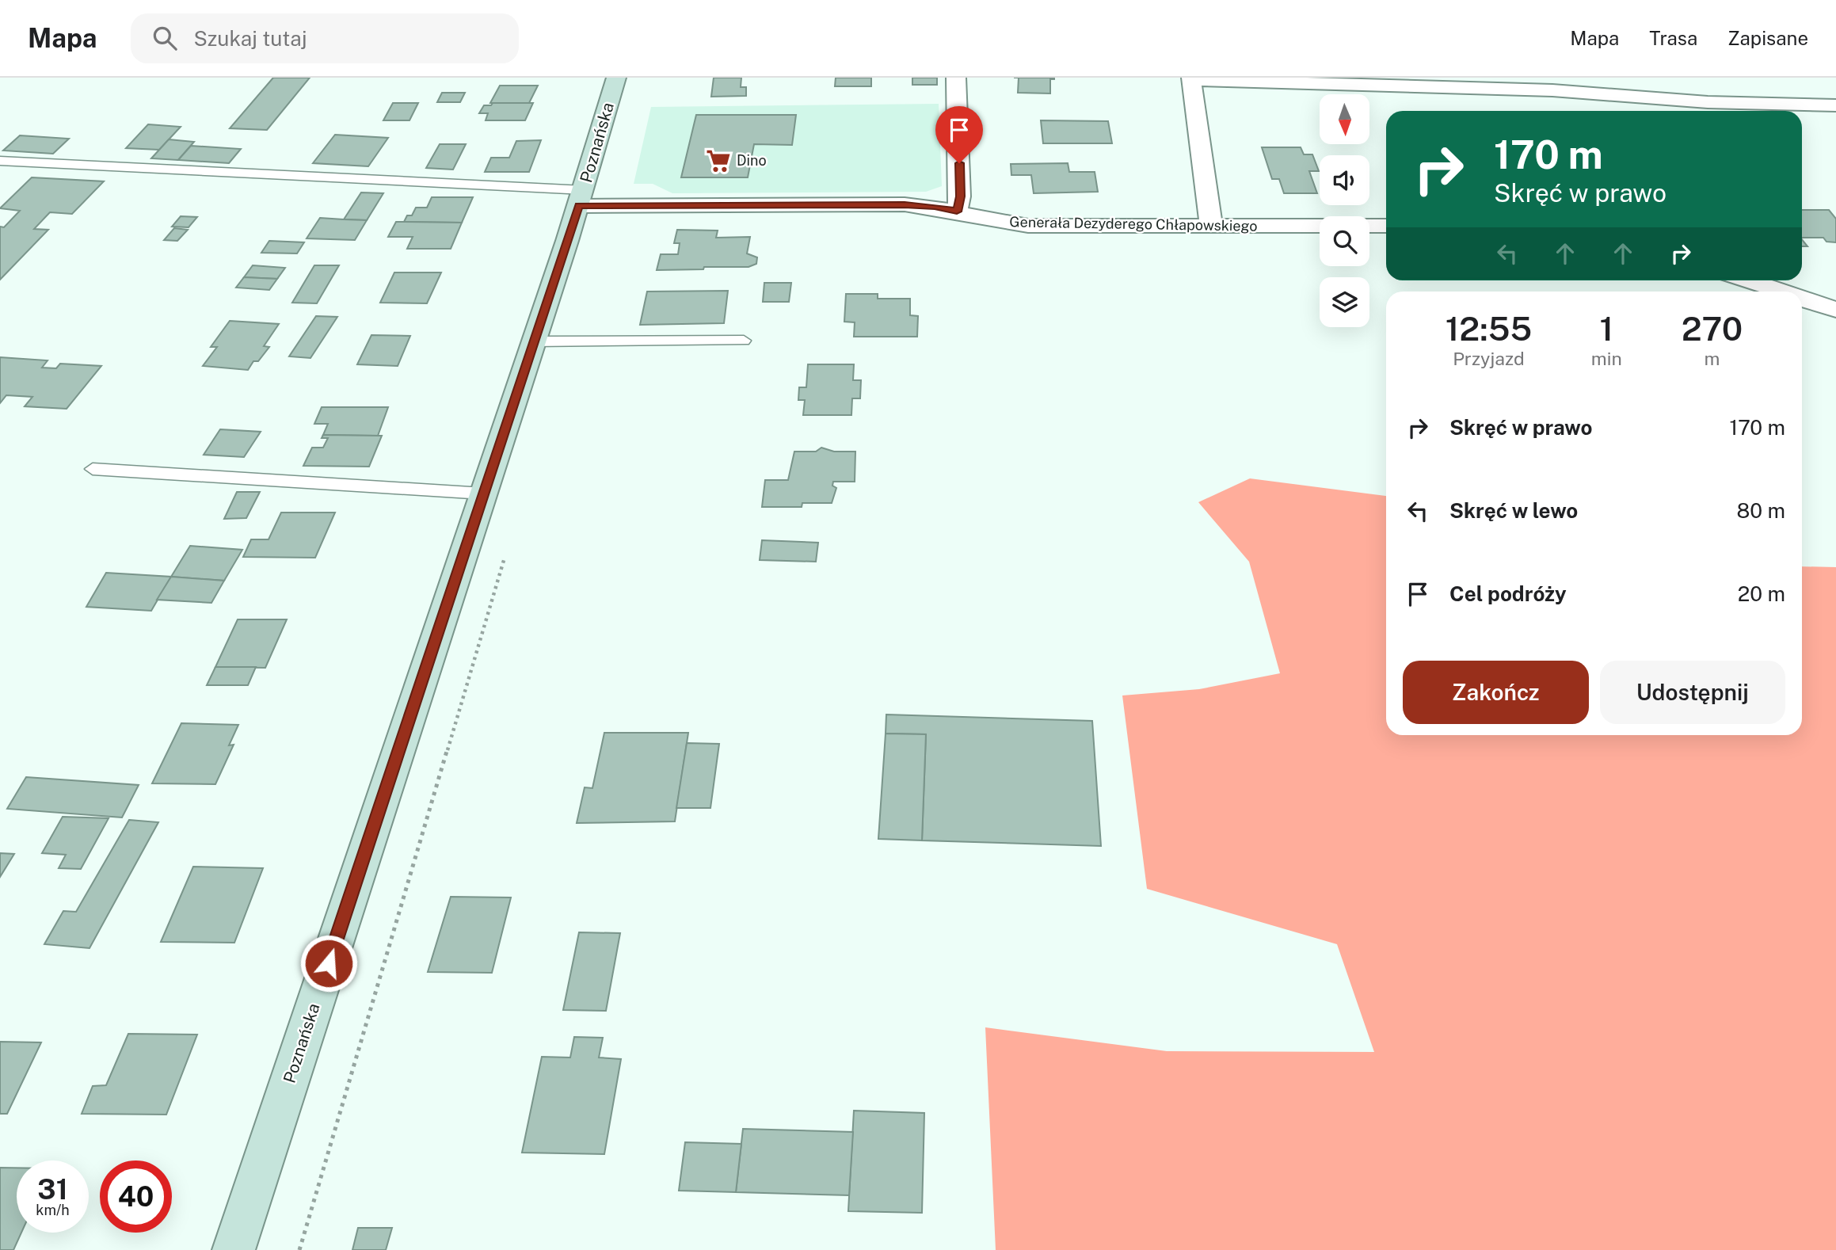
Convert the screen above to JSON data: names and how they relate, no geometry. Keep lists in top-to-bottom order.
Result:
{
  "streets": {
    "street": ["Poznańska", "Generała Dezyderego Chłapowskiego"]
  },
  "crossings": [
    ["Poznańska", "Generała Dezyderego Chłapowskiego"]
  ],
  "places": {
    "supermarket": ["Dino"]
  },
  "north": "bottom",
  "page": {
    "header": "Mapa",
    "search": "Szukaj tutaj",
    "nav": ["Mapa", "Trasa", "Zapisane"],
    "turn": ["170 m", "Skręć w prawo"],
    "eta": [
      "12:55",
      "Przyjazd",
      "1",
      "min",
      "270",
      "m"
    ],
    "list": [
      {
        "name": "Skręć w prawo",
        "value": "170 m"
      },
      {
        "name": "Skręć w lewo",
        "value": "80 m"
      },
      {
        "name": "Cel podróży",
        "value": "20 m"
      }
    ],
    "buttons": ["Zakończ", "Udostępnij"],
    "speed": "31 km/h",
    "limit": "40"
  }
}
